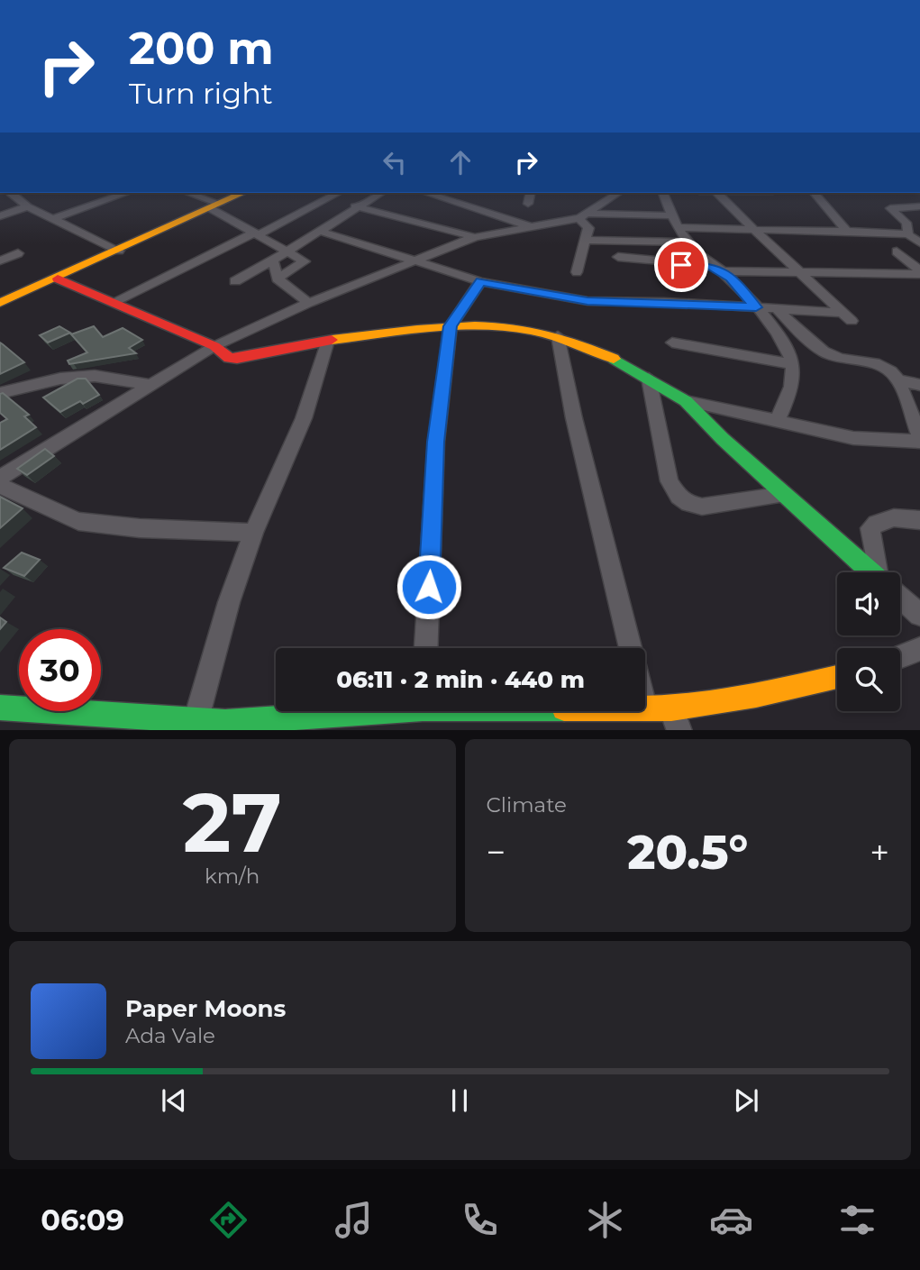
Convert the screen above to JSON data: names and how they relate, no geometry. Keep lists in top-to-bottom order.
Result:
{
  "page": {
    "turn": ["200 m", "Turn right"],
    "limit": "30",
    "trip": "06:11 · 2 min · 440 m",
    "tile": [
      ["27", "km/h"],
      "Climate"
    ],
    "heat": ["−", "20.5°", "+"],
    "song": ["Paper Moons", "Ada Vale"],
    "tabs": "06:09"
  }
}
